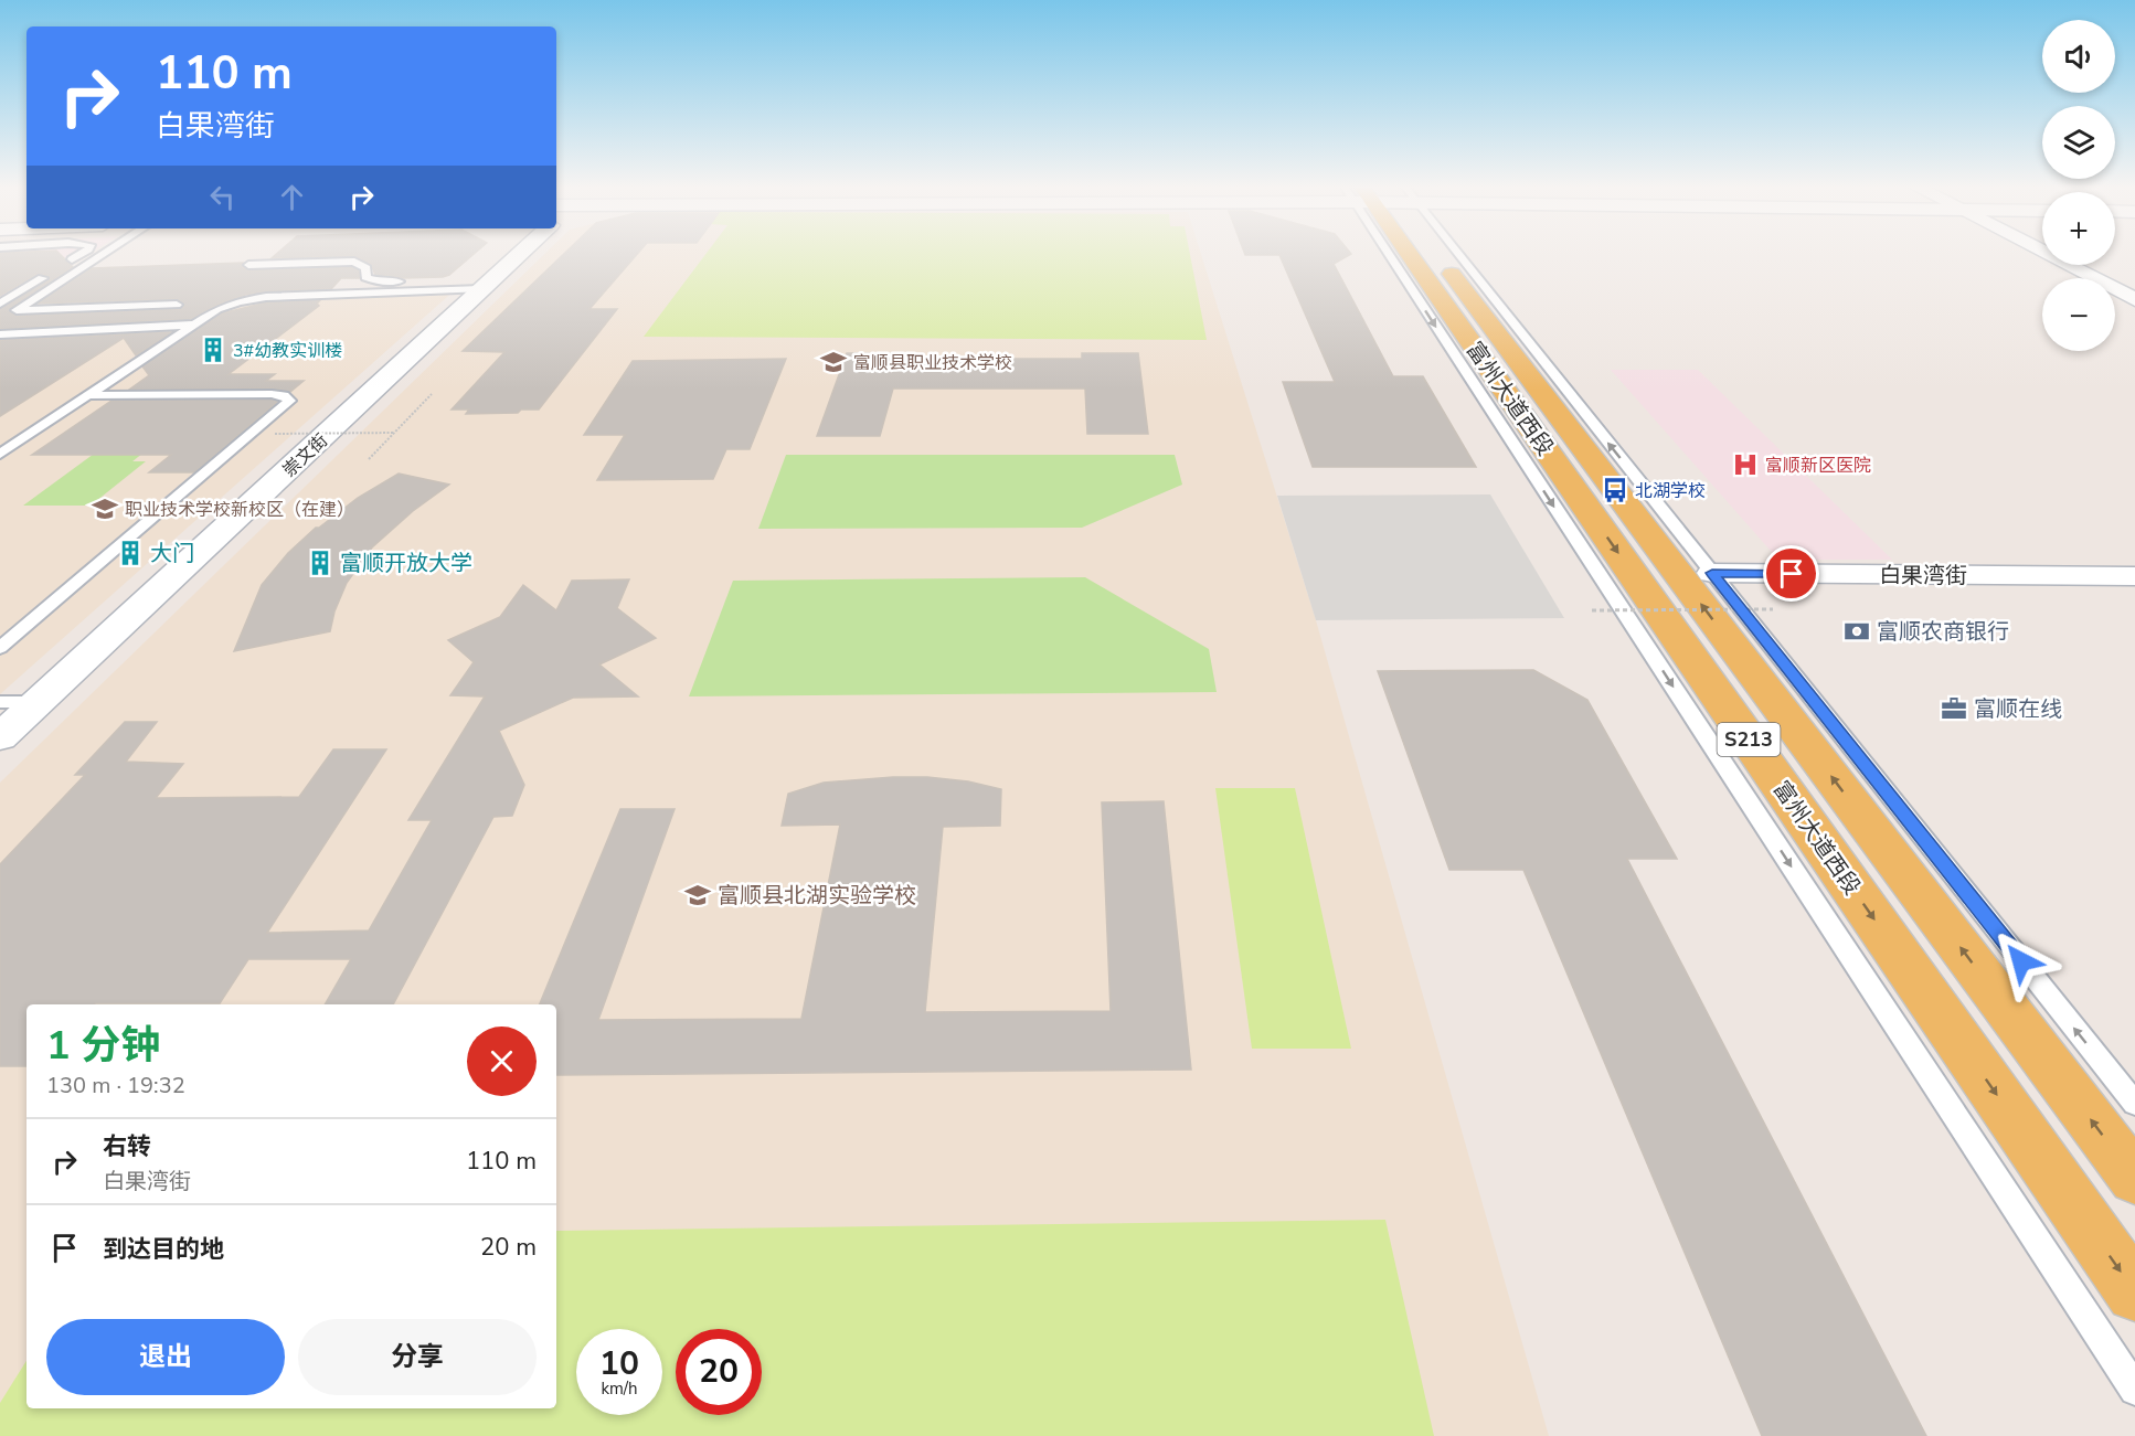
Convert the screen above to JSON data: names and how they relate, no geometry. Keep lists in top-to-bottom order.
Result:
{
  "streets": {
    "main road": ["富州大道西段", "S213"],
    "street": ["崇文街", "白果湾街"]
  },
  "places": {
    "building": ["3#幼教实训楼", "大门", "富顺开放大学"],
    "school or university": ["富顺县职业技术学校", "职业技术学校新校区（在建）", "富顺县北湖实验学校"],
    "hospital": ["富顺新区医院"],
    "bus stop": ["北湖学校"],
    "bank": ["富顺农商银行"],
    "office": ["富顺在线"]
  },
  "page": {
    "map_buttons": ["+", "−"],
    "turn": ["110 m", "白果湾街"],
    "heading": ["1 分钟", "130 m · 19:32"],
    "list": [
      {
        "name": "右转",
        "note": "白果湾街",
        "value": "110 m"
      },
      {
        "name": "到达目的地",
        "value": "20 m"
      }
    ],
    "buttons": ["退出", "分享"],
    "speed": "10 km/h",
    "limit": "20"
  }
}
